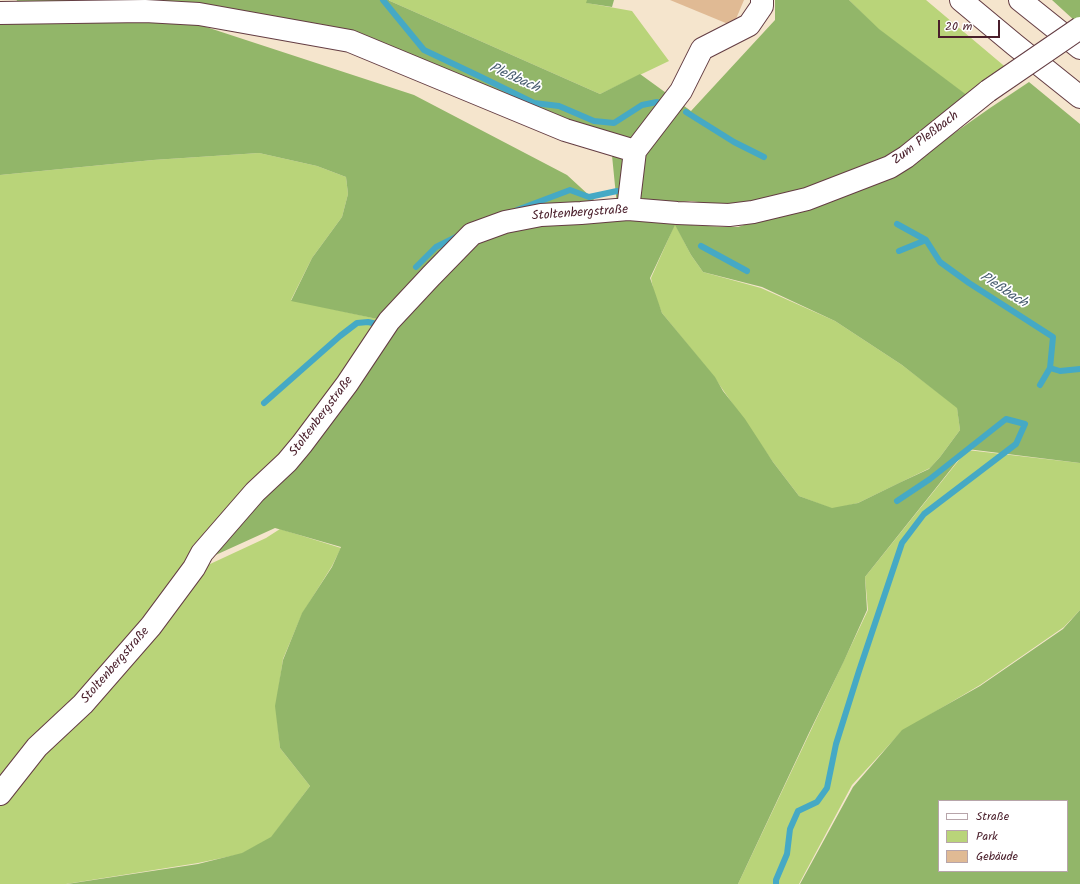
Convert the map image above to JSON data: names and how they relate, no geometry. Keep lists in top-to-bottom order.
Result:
{
  "streets": {
    "main road": ["Zum Pleßbach", "Stoltenbergstraße"]
  },
  "crossings": [
    ["Zum Pleßbach", "Stoltenbergstraße"]
  ],
  "water": ["Pleßbach"],
  "legend": ["Straße", "Park", "Gebäude"],
  "scale_bar": "20 m"
}
